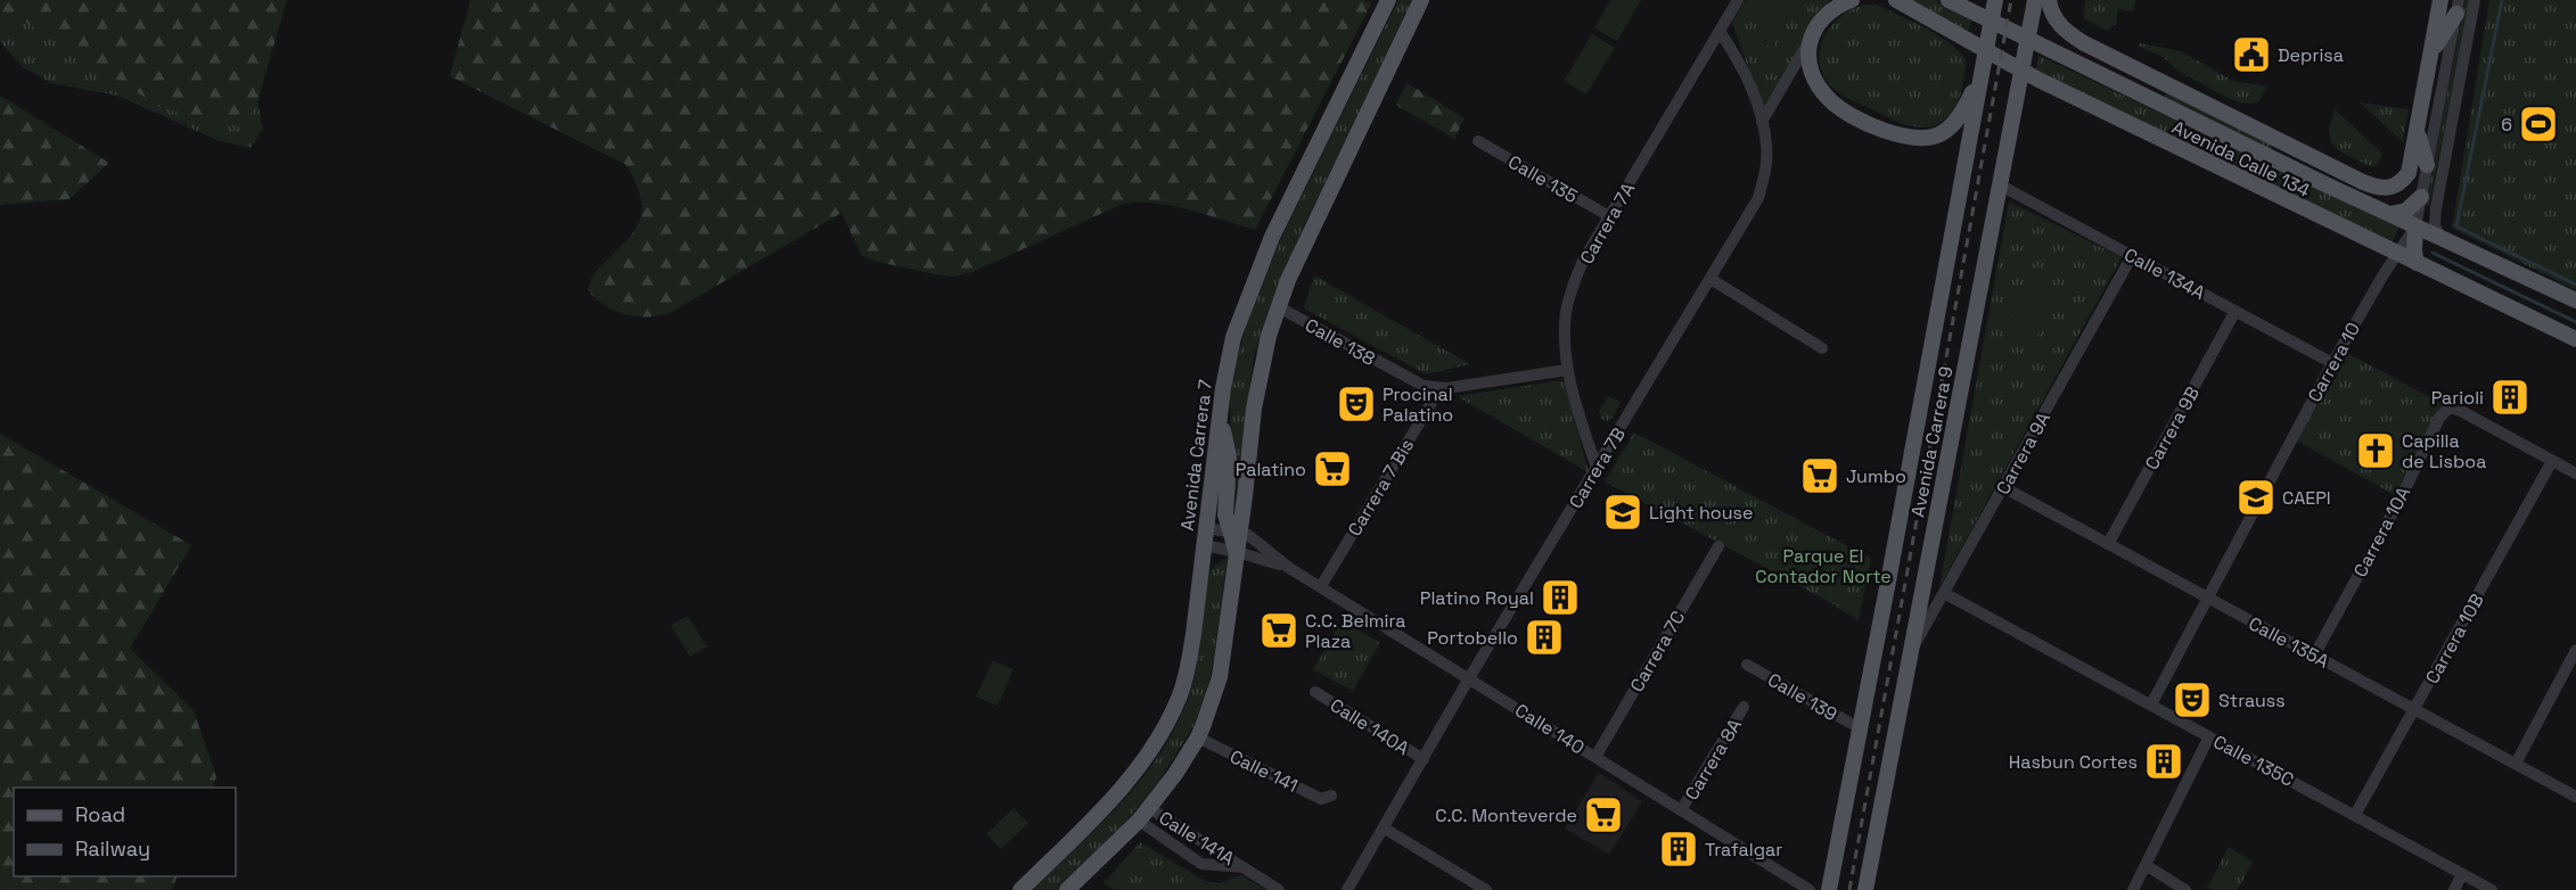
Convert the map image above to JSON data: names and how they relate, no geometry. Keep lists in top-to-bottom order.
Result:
{
  "streets": {
    "main road": ["Avenida Calle 134", "Avenida Carrera 9", "Avenida Carrera 7"],
    "street": [
      "Calle 135",
      "Carrera 7A",
      "Calle 134A",
      "Calle 138",
      "Carrera 10",
      "Carrera 9B",
      "Carrera 9A",
      "Carrera 7B",
      "Carrera 7 Bis",
      "Carrera 10A",
      "Carrera 10B",
      "Calle 135A",
      "Carrera 7C",
      "Calle 139",
      "Calle 140A",
      "Calle 140",
      "Carrera 8A",
      "Calle 135C",
      "Calle 141",
      "Calle 141A"
    ]
  },
  "crossings": [
    ["Avenida Calle 134", "Carrera 10"],
    ["Avenida Calle 134", "Avenida Carrera 9"],
    ["Calle 135", "Carrera 7A"],
    ["Carrera 7A", "Carrera 7B"],
    ["Calle 134A", "Carrera 10"],
    ["Calle 134A", "Carrera 9B"],
    ["Calle 134A", "Avenida Carrera 9"],
    ["Calle 134A", "Carrera 9A"],
    ["Calle 138", "Carrera 7 Bis"],
    ["Carrera 10", "Calle 135A"],
    ["Carrera 10", "Calle 135C"],
    ["Carrera 9B", "Calle 135A"],
    ["Avenida Carrera 9", "Carrera 9A"],
    ["Avenida Carrera 9", "Calle 139"],
    ["Carrera 9A", "Calle 135A"],
    ["Carrera 9A", "Calle 135C"],
    ["Avenida Carrera 7", "Calle 140"],
    ["Carrera 7B", "Calle 140A"],
    ["Carrera 7B", "Calle 140"],
    ["Carrera 7 Bis", "Calle 140"],
    ["Carrera 10A", "Carrera 10B"],
    ["Carrera 10A", "Calle 135A"],
    ["Carrera 10B", "Calle 135A"],
    ["Carrera 10B", "Calle 135C"],
    ["Carrera 7C", "Calle 140"],
    ["Calle 140", "Carrera 8A"]
  ],
  "parks": ["Parque El Contador Norte"],
  "places": {
    "public building": ["Deprisa"],
    "sports": ["6"],
    "building": [
      "Parioli",
      "Platino Royal",
      "Portobello",
      "Hasbun Cortes",
      "Trafalgar"
    ],
    "theatre": ["Procinal Palatino", "Strauss"],
    "church": ["Capilla de Lisboa"],
    "supermarket": [
      "Palatino",
      "Jumbo",
      "C.C. Belmira Plaza",
      "C.C. Monteverde"
    ],
    "school or university": ["CAEPI", "Light house"]
  },
  "legend": ["Road", "Railway"]
}
